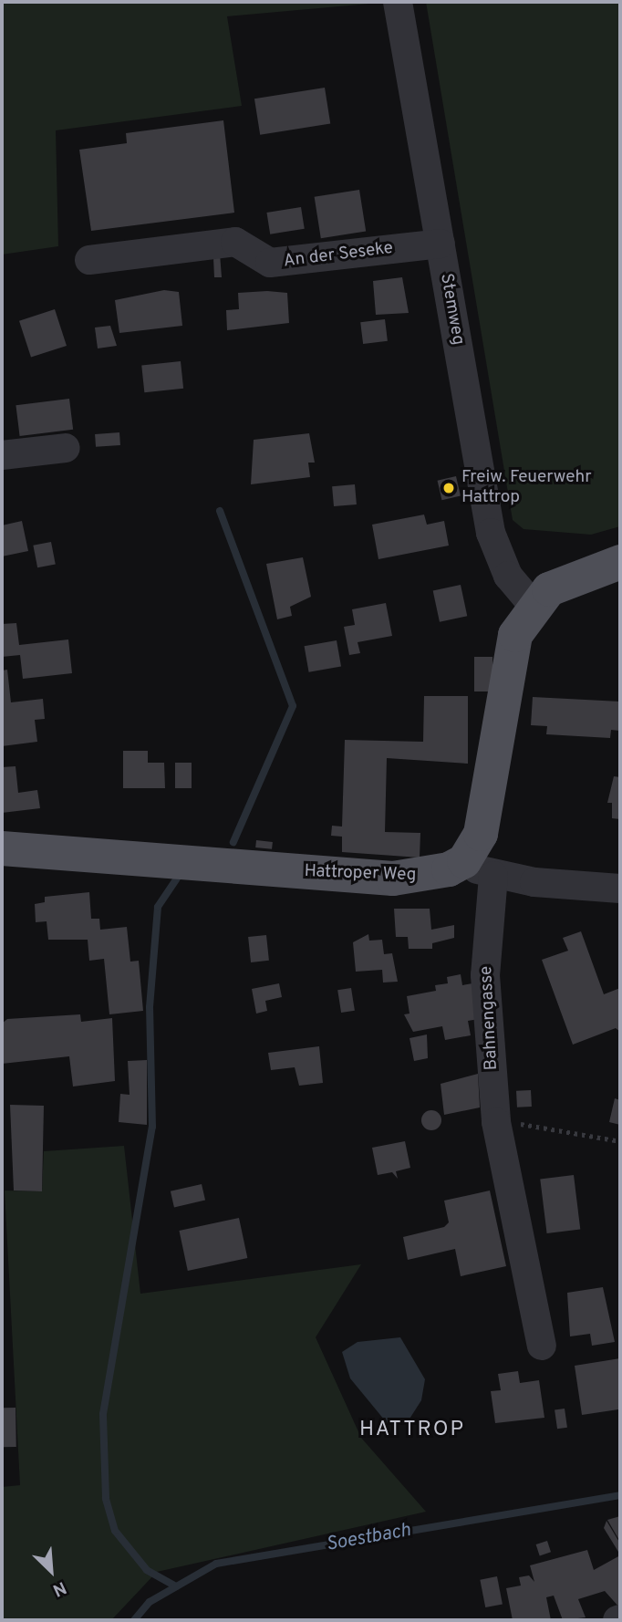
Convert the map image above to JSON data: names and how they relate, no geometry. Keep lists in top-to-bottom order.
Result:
{
  "streets": {
    "main road": ["Hattroper Weg"],
    "street": ["An der Seseke", "Stemweg", "Bahnengasse"]
  },
  "crossings": [
    ["An der Seseke", "Stemweg"],
    ["Hattroper Weg", "Bahnengasse"]
  ],
  "districts": ["HATTROP"],
  "water": ["Soestbach"],
  "places": ["Freiw. Feuerwehr Hattrop"],
  "north": "bottom right"
}
